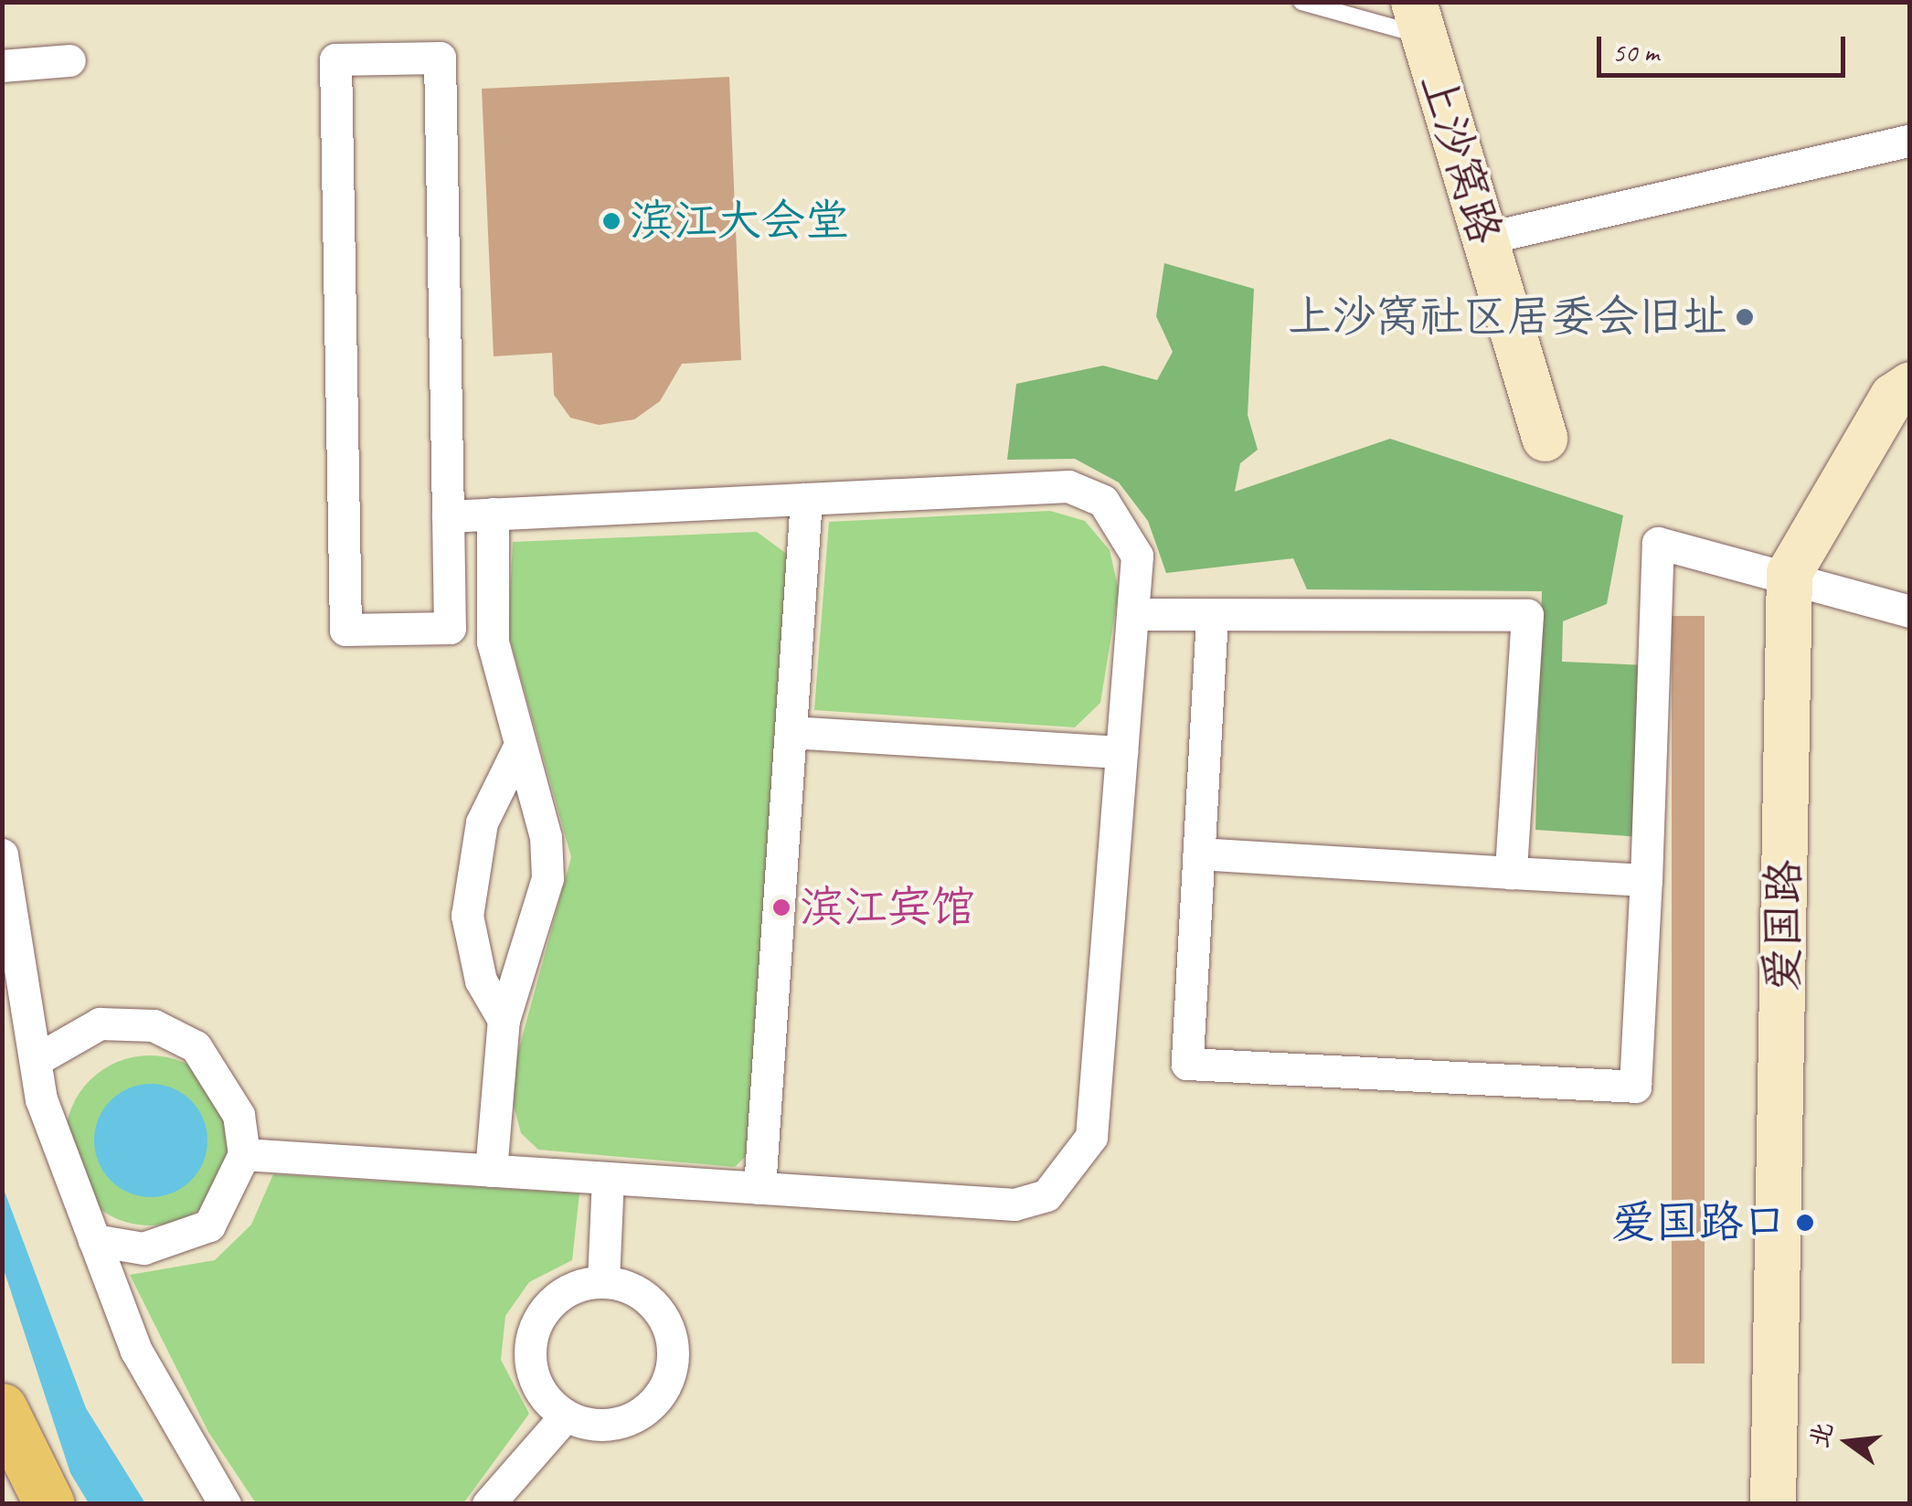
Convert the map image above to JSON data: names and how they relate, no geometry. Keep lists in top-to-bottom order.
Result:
{
  "streets": {
    "street": ["上沙窝路", "爱国路"]
  },
  "places": [
    "滨江大会堂",
    "上沙窝社区居委会旧址",
    "滨江宾馆",
    "爱国路口"
  ],
  "scale_bar": "50 m",
  "north": "left"
}
